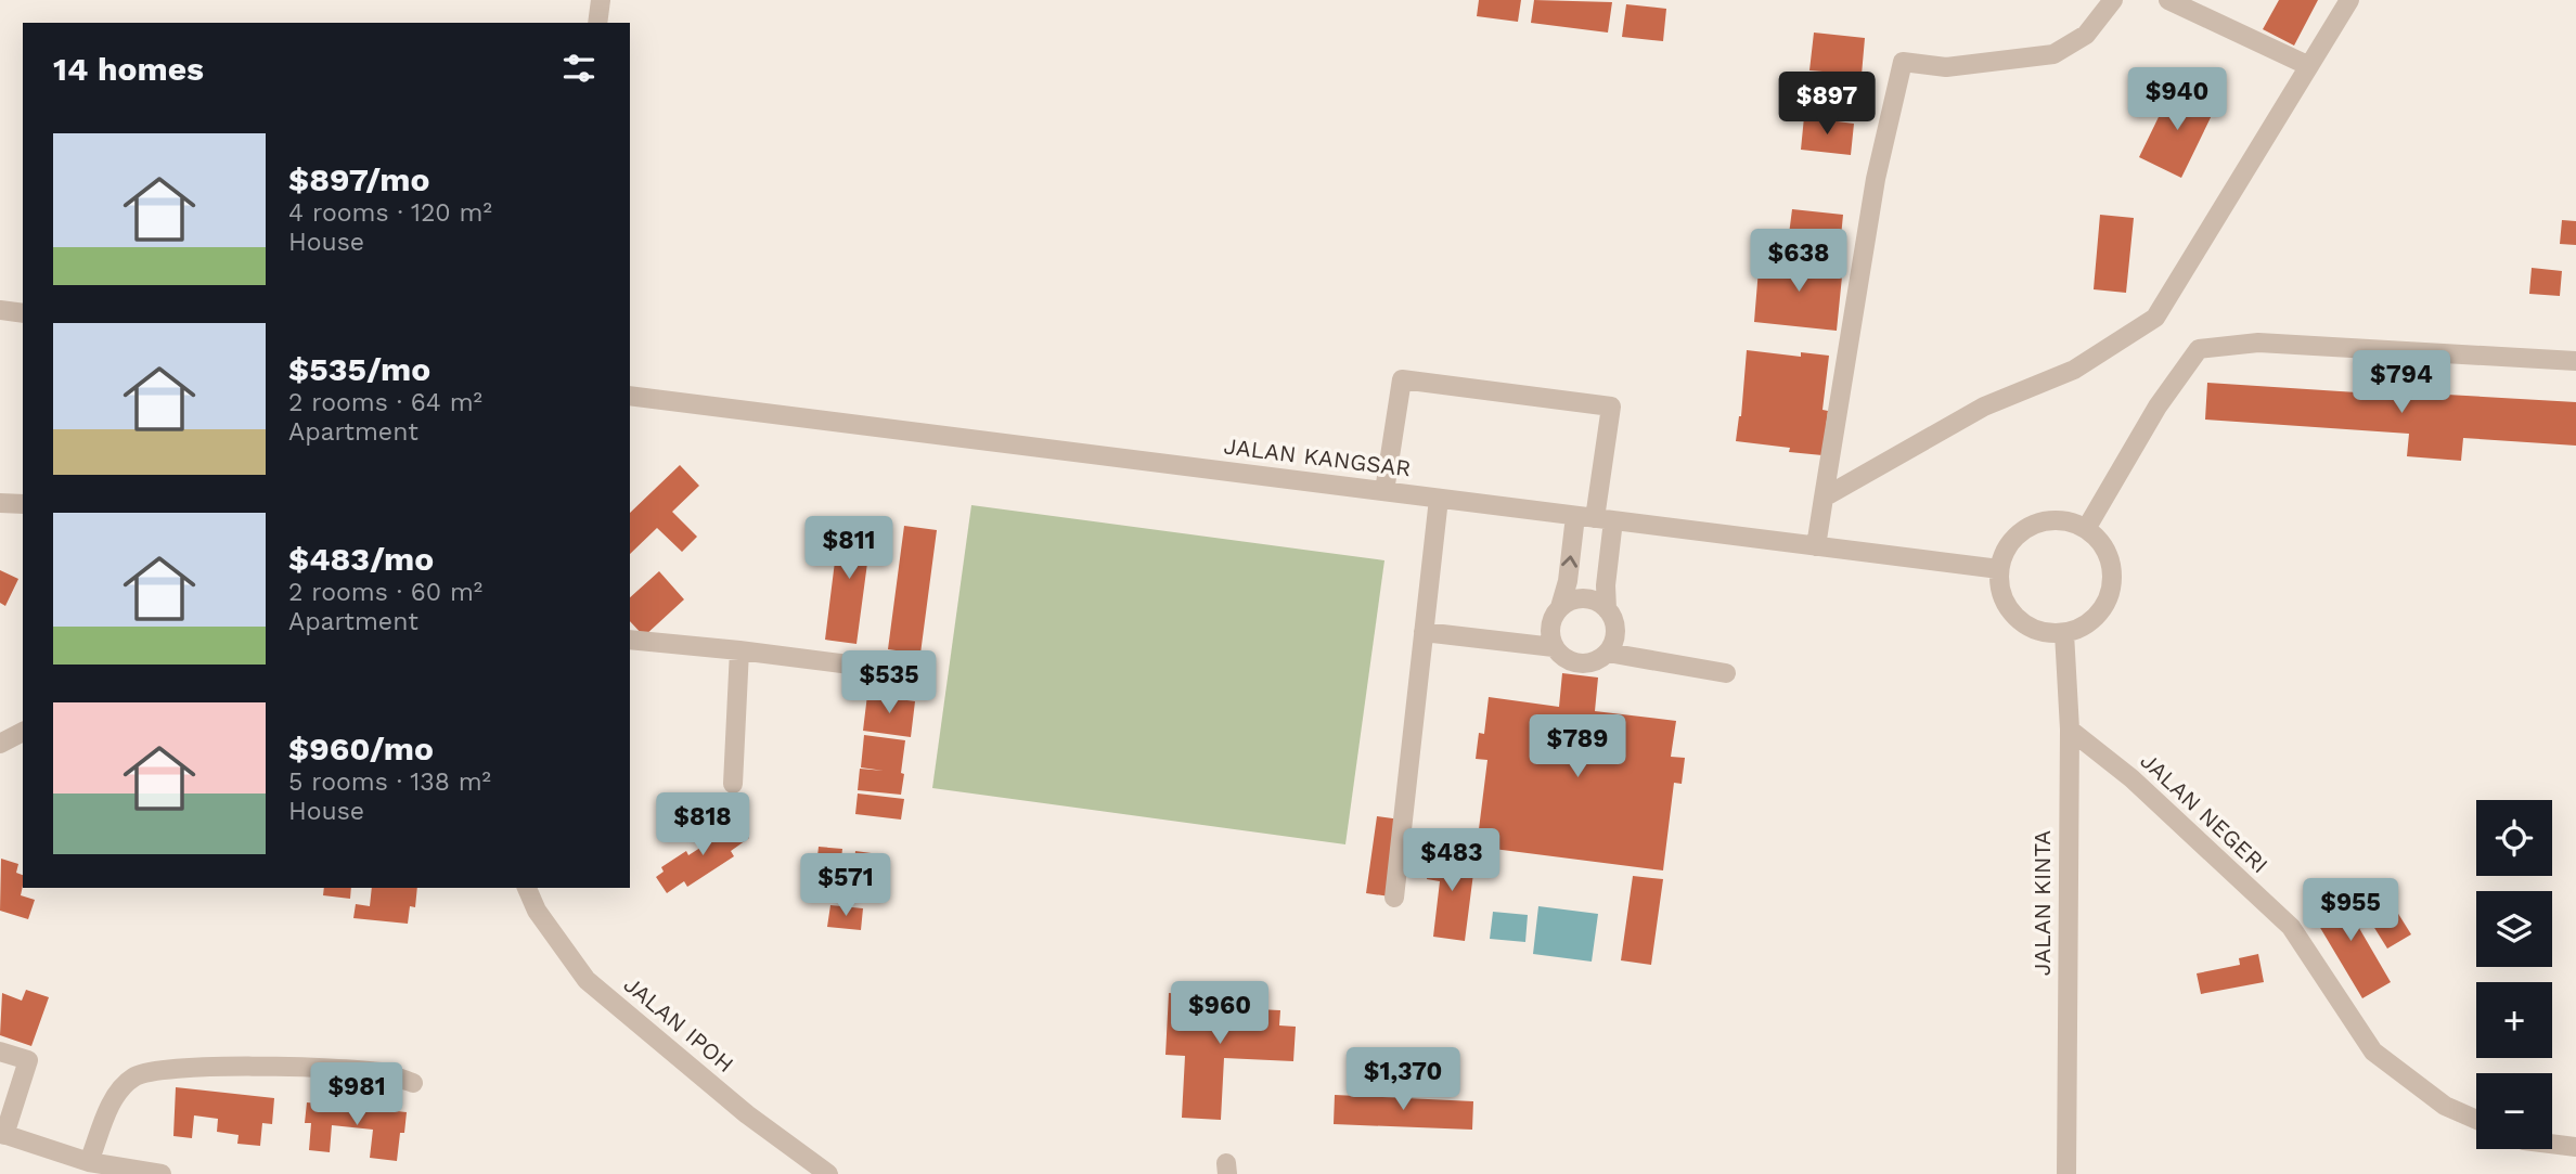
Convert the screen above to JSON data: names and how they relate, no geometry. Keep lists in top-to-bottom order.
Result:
{
  "streets": {
    "street": [
      "JALAN KANGSAR",
      "JALAN NEGERI",
      "JALAN KINTA",
      "JALAN IPOH"
    ]
  },
  "crossings": [
    ["JALAN KANGSAR", "JALAN KINTA"],
    ["JALAN NEGERI", "JALAN KINTA"]
  ],
  "page": {
    "heading": "14 homes",
    "price": [
      "$940",
      "$897",
      "$638",
      "$794",
      "$811",
      "$535",
      "$789",
      "$818",
      "$483",
      "$571",
      "$955",
      "$960",
      "$1,370",
      "$981"
    ],
    "list": [
      {
        "name": "$897/mo",
        "note": "4 rooms · 120 m² · House"
      },
      {
        "name": "$535/mo",
        "note": "2 rooms · 64 m² · Apartment"
      },
      {
        "name": "$483/mo",
        "note": "2 rooms · 60 m² · Apartment"
      },
      {
        "name": "$960/mo",
        "note": "5 rooms · 138 m² · House"
      }
    ],
    "map_buttons": ["+", "−"]
  }
}
